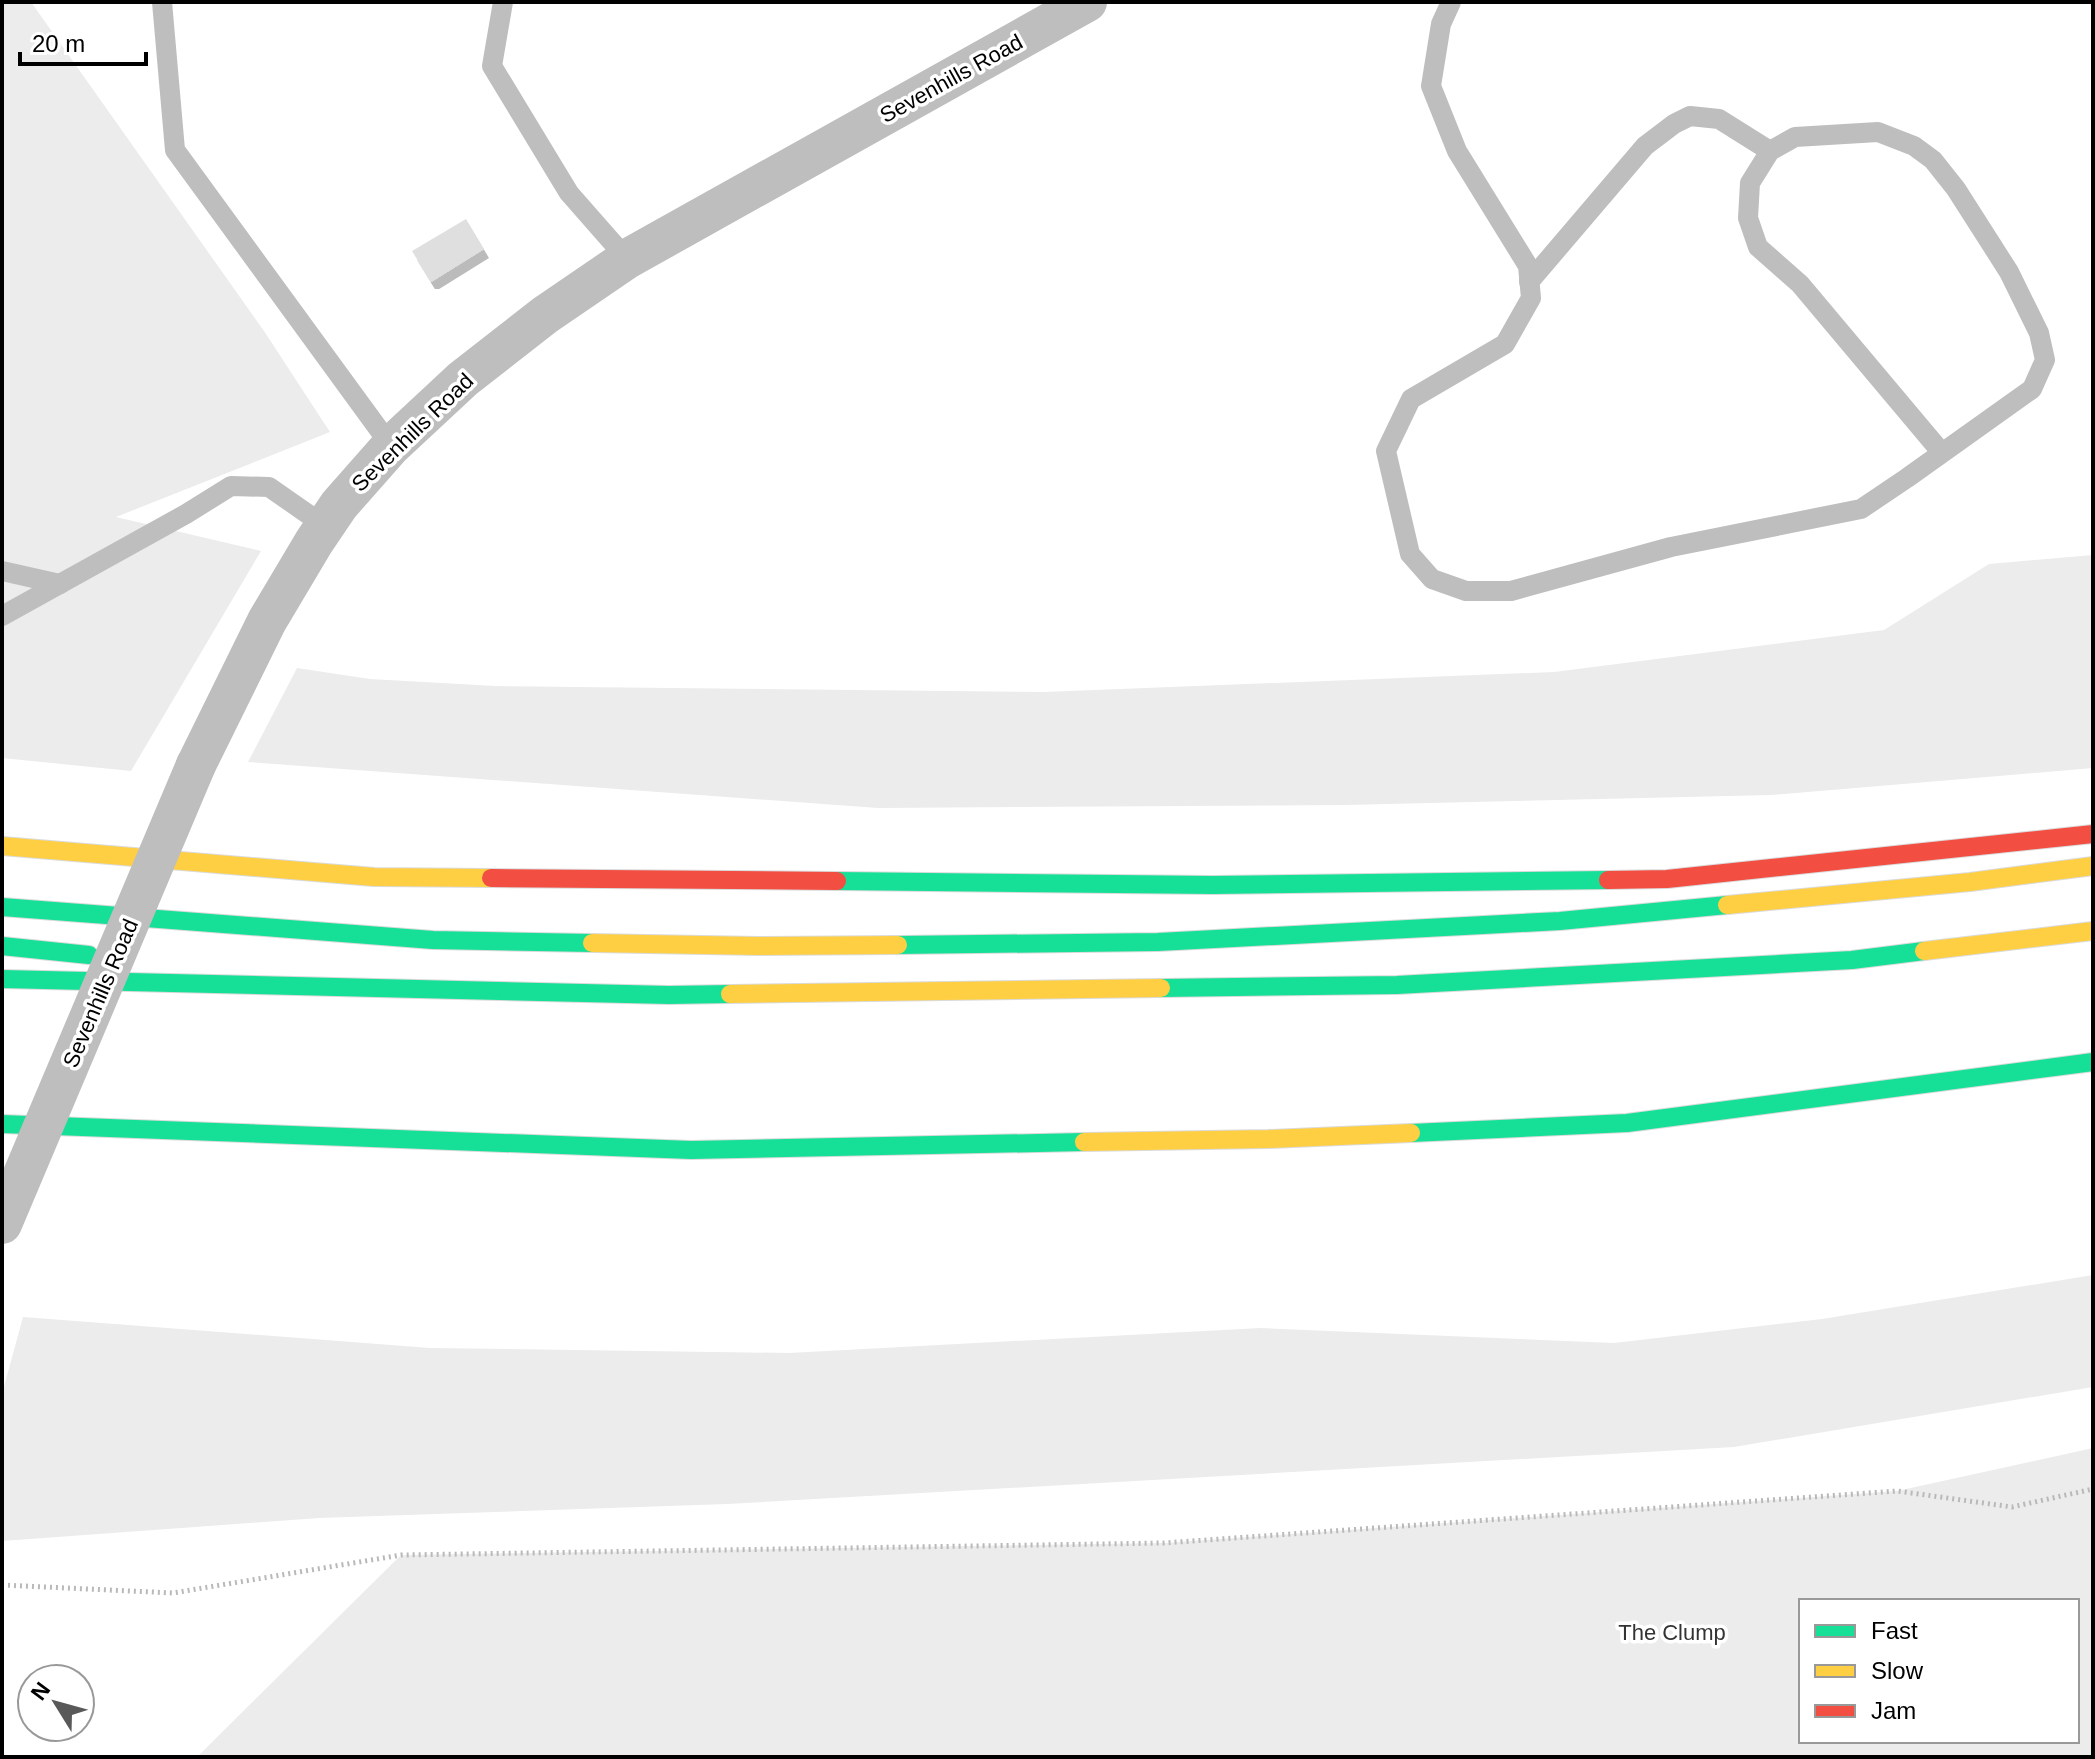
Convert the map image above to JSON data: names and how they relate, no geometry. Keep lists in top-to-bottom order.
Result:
{
  "streets": {
    "street": ["Sevenhills Road"]
  },
  "parks": ["The Clump"],
  "legend": ["Fast", "Slow", "Jam"],
  "scale_bar": "20 m",
  "north": "top left"
}
